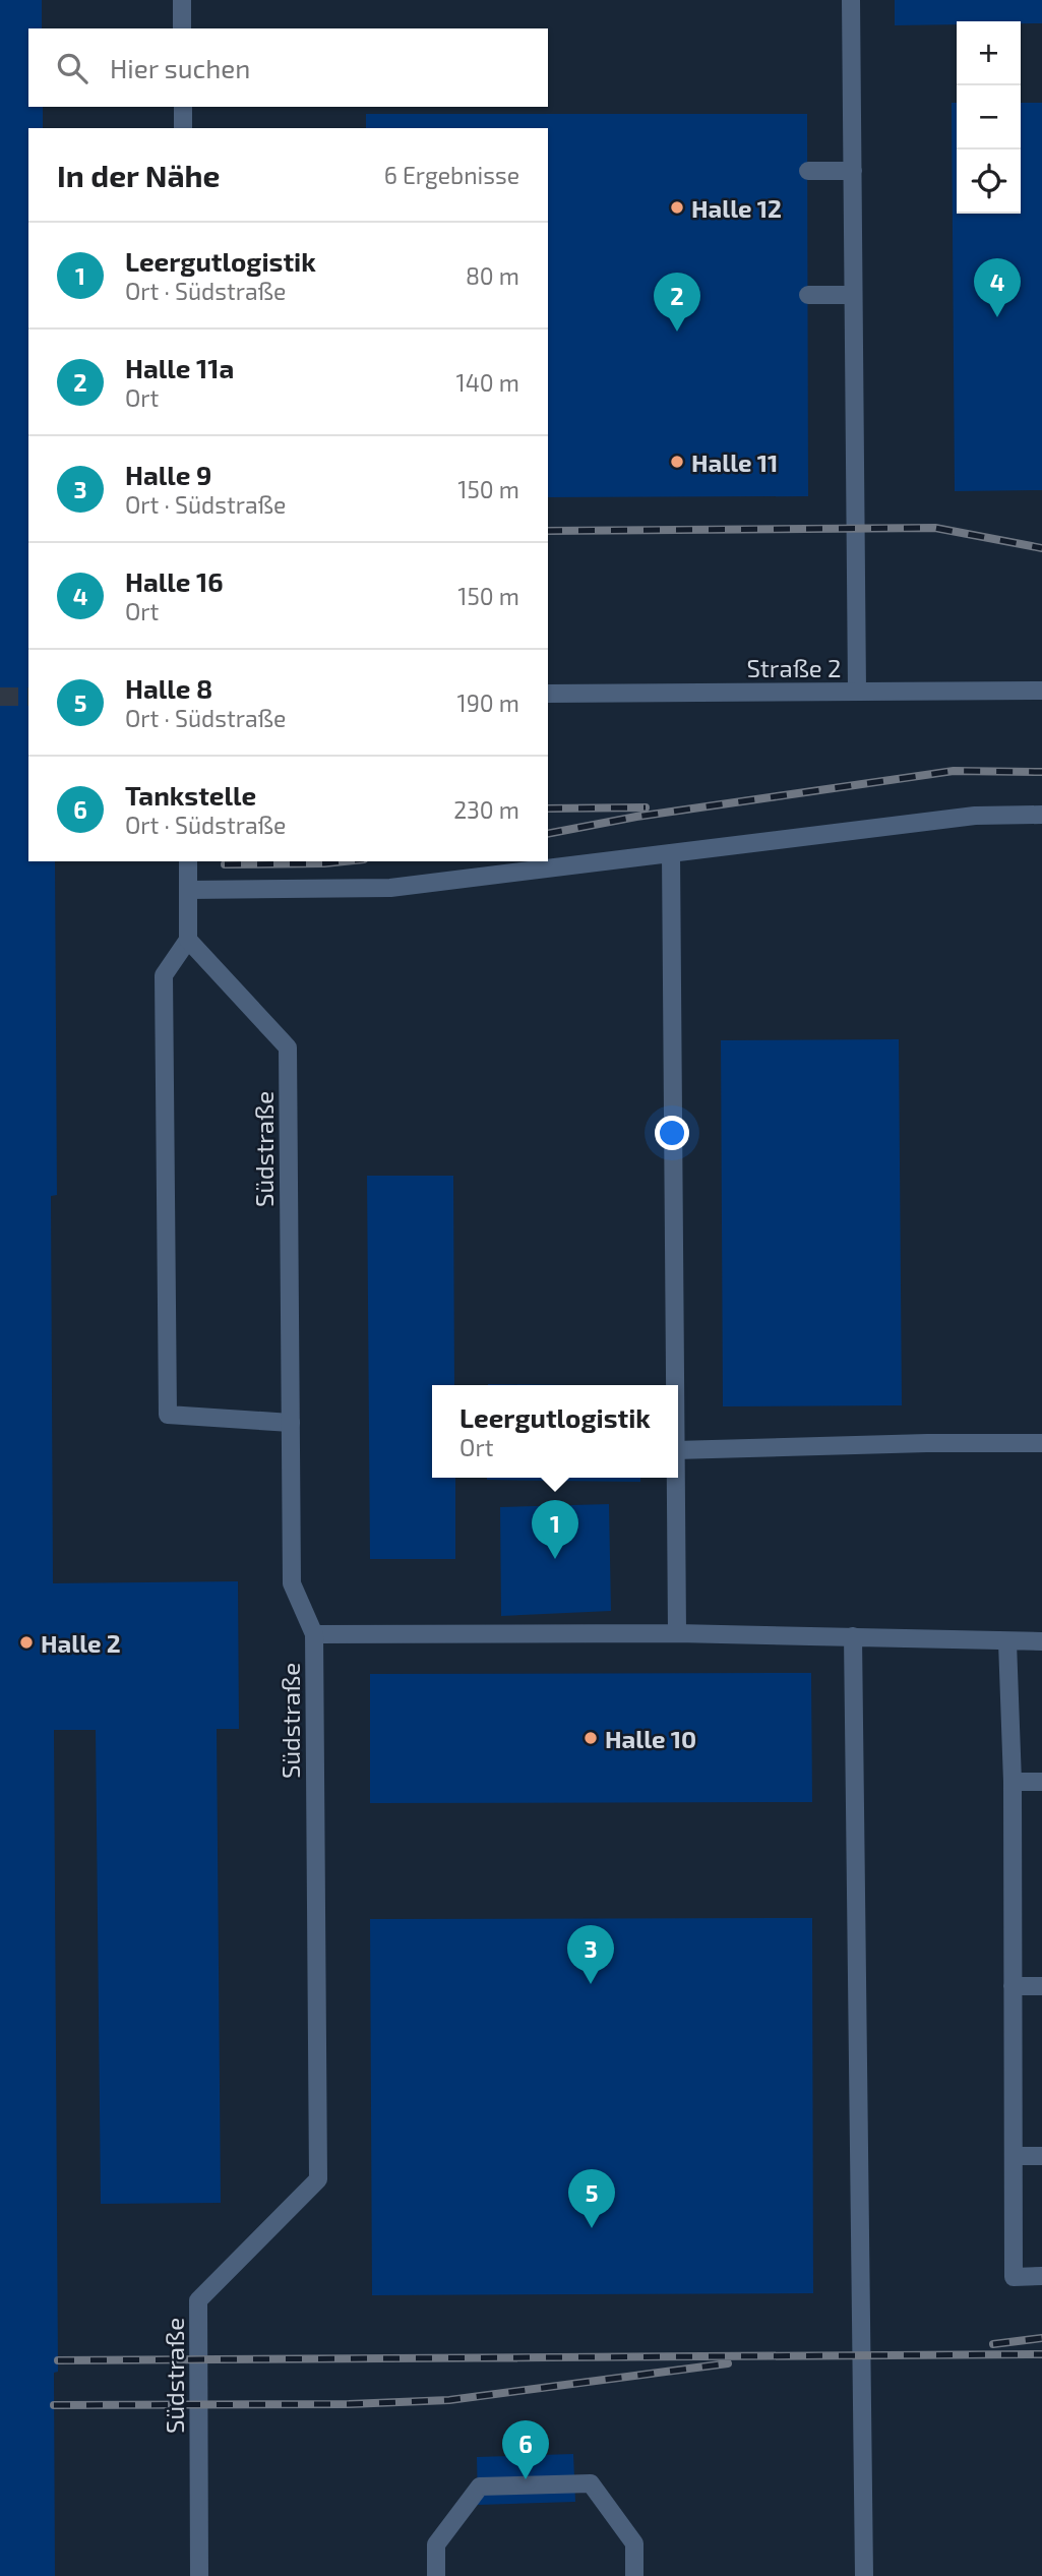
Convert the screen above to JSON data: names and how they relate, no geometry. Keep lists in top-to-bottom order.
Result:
{
  "streets": {
    "street": ["Straße 2", "Südstraße"]
  },
  "places": [
    "Halle 12",
    "Halle 11",
    "Halle 2",
    "Halle 10"
  ],
  "page": {
    "map_buttons": ["+", "−"],
    "search": "Hier suchen",
    "heading": ["In der Nähe", "6 Ergebnisse"],
    "list": [
      {
        "mark": "1",
        "name": "Leergutlogistik",
        "note": "Ort · Südstraße",
        "value": "80 m"
      },
      {
        "mark": "2",
        "name": "Halle 11a",
        "note": "Ort",
        "value": "140 m"
      },
      {
        "mark": "3",
        "name": "Halle 9",
        "note": "Ort · Südstraße",
        "value": "150 m"
      },
      {
        "mark": "4",
        "name": "Halle 16",
        "note": "Ort",
        "value": "150 m"
      },
      {
        "mark": "5",
        "name": "Halle 8",
        "note": "Ort · Südstraße",
        "value": "190 m"
      },
      {
        "mark": "6",
        "name": "Tankstelle",
        "note": "Ort · Südstraße",
        "value": "230 m"
      }
    ],
    "pins": [
      "4",
      "2",
      "1",
      "3",
      "5",
      "6"
    ],
    "popup": ["Leergutlogistik", "Ort"]
  }
}
